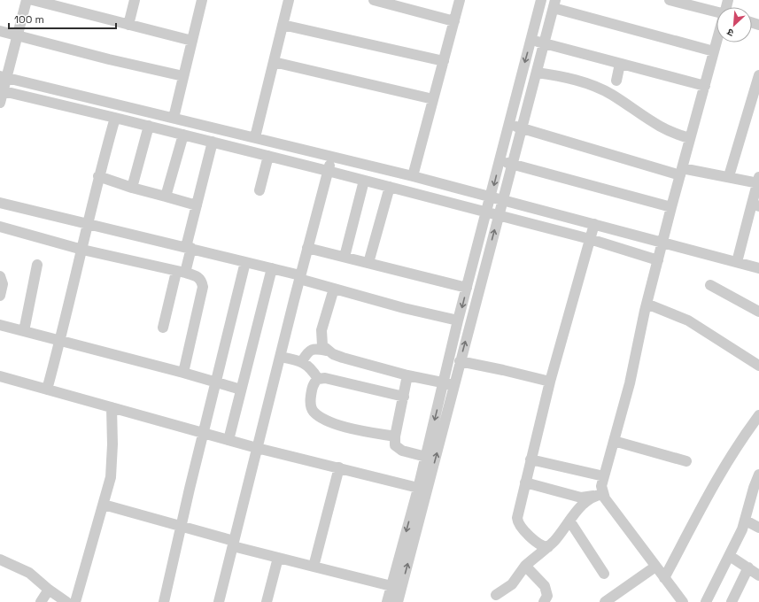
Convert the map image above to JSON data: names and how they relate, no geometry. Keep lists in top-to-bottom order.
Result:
{
  "scale_bar": "100 m",
  "north": "bottom left"
}
